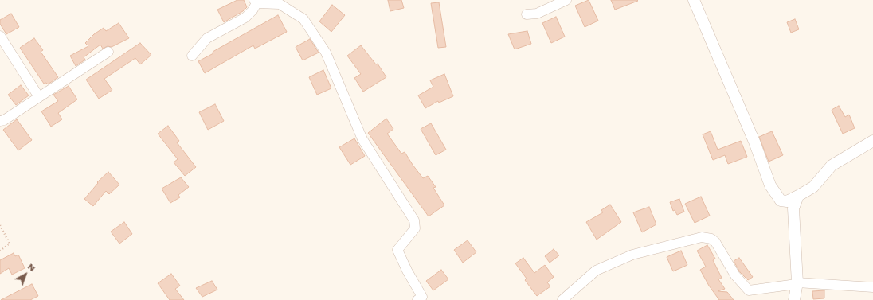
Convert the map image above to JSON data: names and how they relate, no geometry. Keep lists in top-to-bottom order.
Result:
{
  "north": "top right"
}
